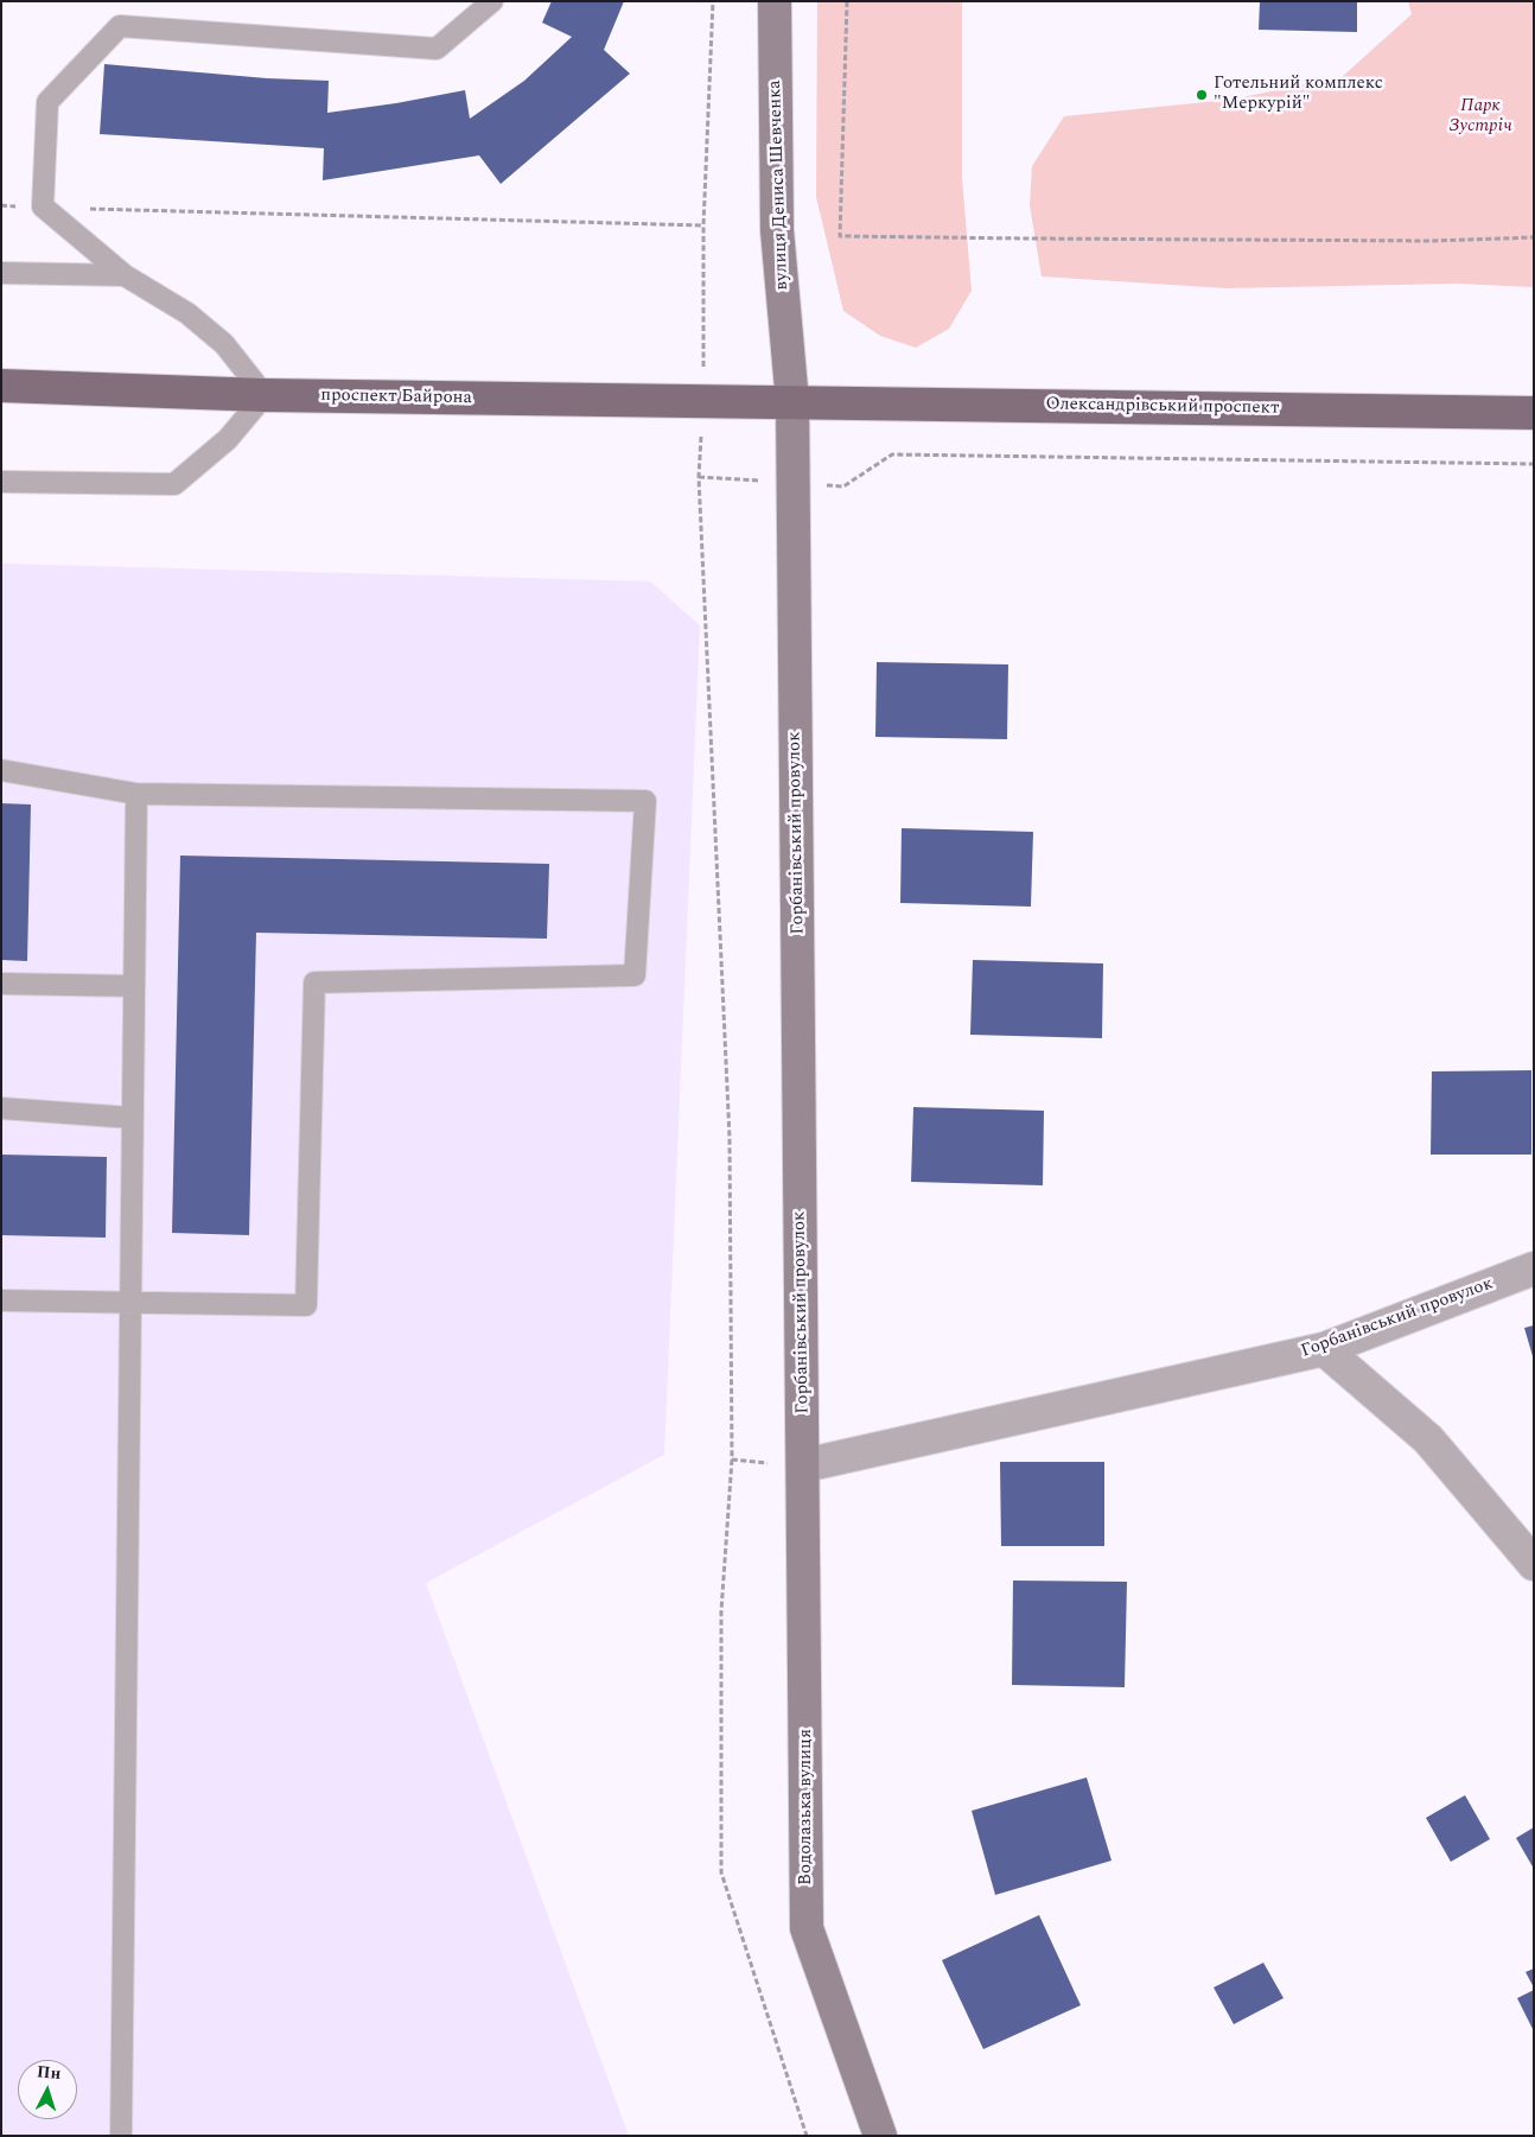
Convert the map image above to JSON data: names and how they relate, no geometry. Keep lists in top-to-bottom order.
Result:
{
  "streets": {
    "main road": ["проспект Байрона", "Олександрівський проспект"],
    "street": ["вулиця Дениса Шевченка", "Горбанівський провулок", "Водолазька вулиця"]
  },
  "crossings": [
    ["вулиця Дениса Шевченка", "проспект Байрона"],
    ["вулиця Дениса Шевченка", "Олександрівський проспект"],
    ["вулиця Дениса Шевченка", "Горбанівський провулок"],
    ["проспект Байрона", "Олександрівський проспект"],
    ["проспект Байрона", "Горбанівський провулок"],
    ["Олександрівський проспект", "Горбанівський провулок"],
    ["Горбанівський провулок", "Водолазька вулиця"]
  ],
  "parks": ["Парк Зустріч"],
  "places": ["Готельний комплекс \"Меркурій\""],
  "north": "top"
}
